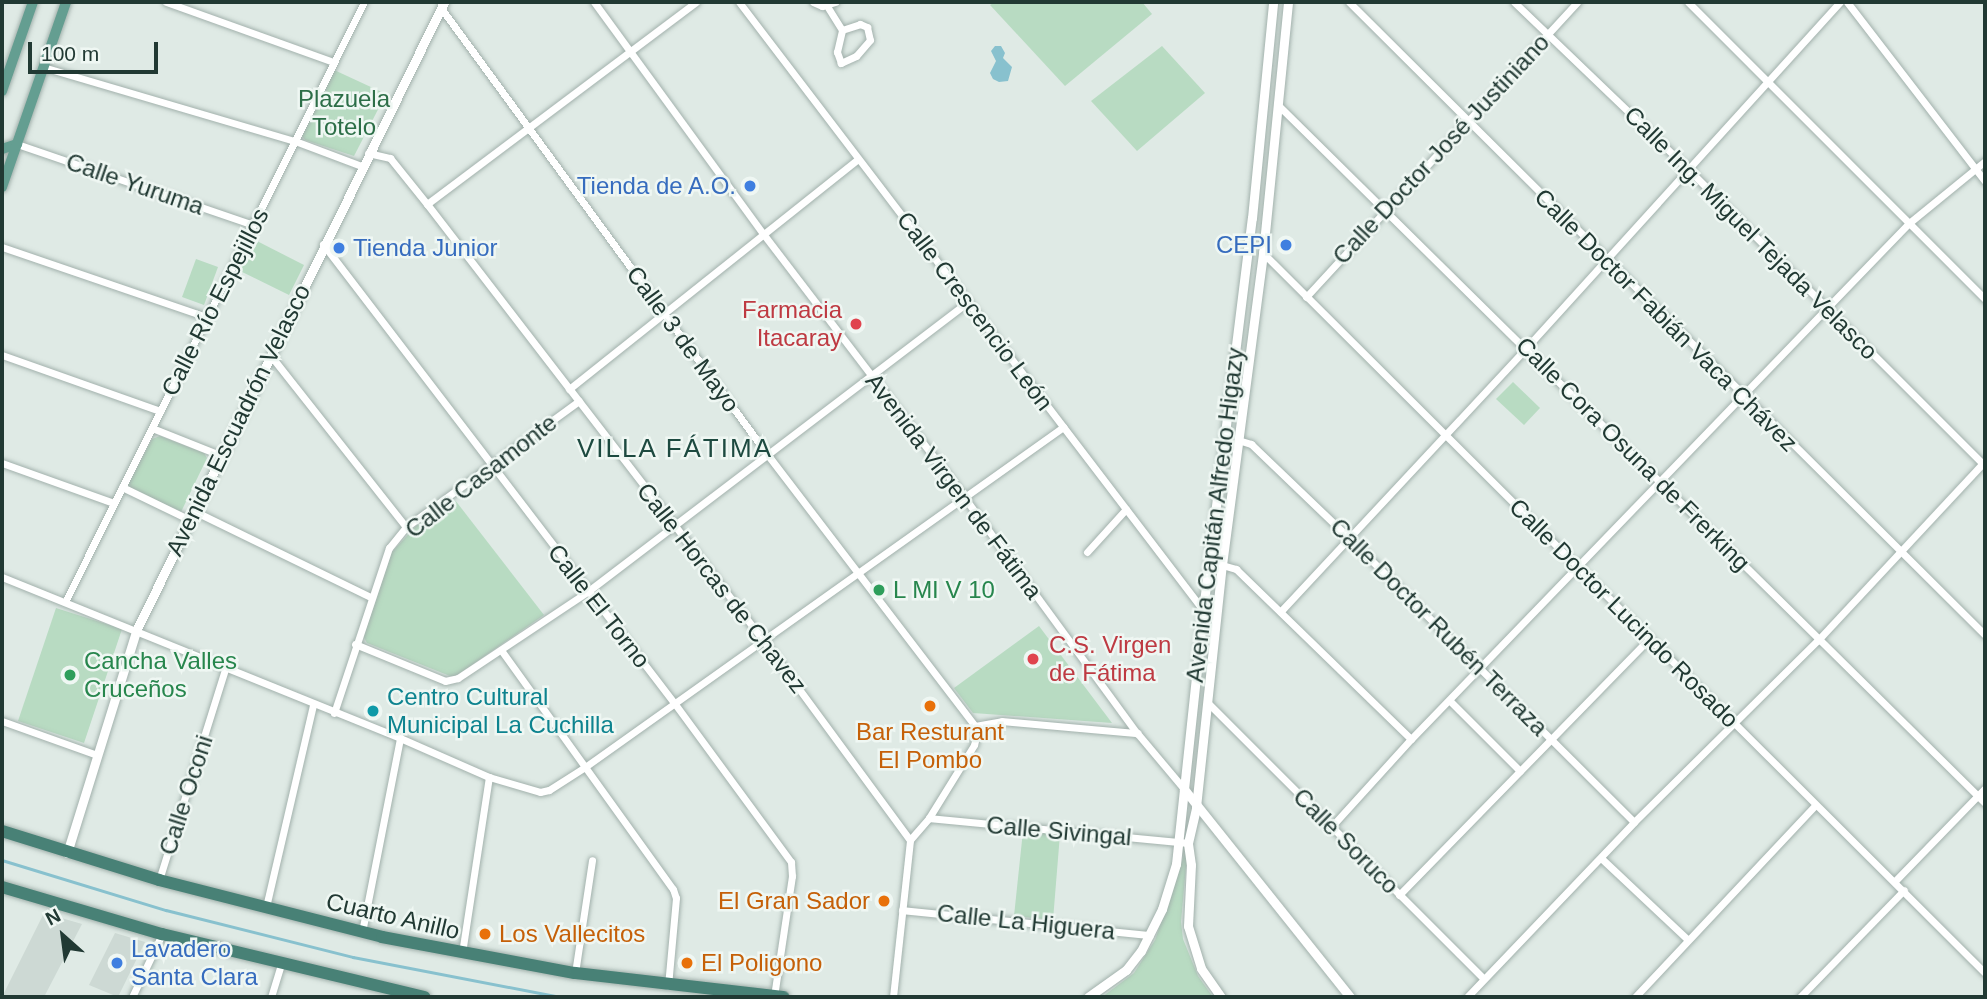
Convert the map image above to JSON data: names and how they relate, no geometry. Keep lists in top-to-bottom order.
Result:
{
  "streets": {
    "highway": ["Cuarto Anillo"],
    "street": [
      "Calle Doctor José Justiniano",
      "Calle Yuruma",
      "Calle Ing. Miguel Tejada Velasco",
      "Calle Río Espejillos",
      "Calle Crescencio León",
      "Calle Doctor Fabián Vaca Chávez",
      "Calle 3 de Mayo",
      "Avenida Escuadrón Velasco",
      "Calle Cora Osuna de Frerking",
      "Calle Casamonte",
      "Avenida Virgen de Fátima",
      "Avenida Capitán Alfredo Higazy",
      "Calle Horcas de Chavez",
      "Calle El Torno",
      "Calle Doctor Lucindo Rosado",
      "Calle Doctor Rubén Terraza",
      "Calle Oconi",
      "Calle Sivingal",
      "Calle Soruco",
      "Calle La Higuera"
    ]
  },
  "crossings": [
    ["Calle Doctor José Justiniano", "Calle Ing. Miguel Tejada Velasco"],
    ["Calle Doctor José Justiniano", "Calle Doctor Fabián Vaca Chávez"],
    ["Calle Doctor José Justiniano", "Calle Cora Osuna de Frerking"],
    ["Calle Doctor José Justiniano", "Calle Doctor Lucindo Rosado"],
    ["Calle Yuruma", "Calle Río Espejillos"],
    ["Calle Crescencio León", "Calle Casamonte"],
    ["Calle Crescencio León", "Avenida Capitán Alfredo Higazy"],
    ["Calle 3 de Mayo", "Avenida Escuadrón Velasco"],
    ["Calle 3 de Mayo", "Calle Casamonte"],
    ["Avenida Escuadrón Velasco", "Calle Horcas de Chavez"],
    ["Avenida Escuadrón Velasco", "Calle El Torno"],
    ["Avenida Escuadrón Velasco", "Cuarto Anillo"],
    ["Calle Cora Osuna de Frerking", "Avenida Capitán Alfredo Higazy"],
    ["Calle Casamonte", "Avenida Virgen de Fátima"],
    ["Calle Casamonte", "Calle Horcas de Chavez"],
    ["Calle Casamonte", "Calle El Torno"],
    ["Avenida Virgen de Fátima", "Avenida Capitán Alfredo Higazy"],
    ["Avenida Capitán Alfredo Higazy", "Calle Doctor Lucindo Rosado"],
    ["Avenida Capitán Alfredo Higazy", "Calle Doctor Rubén Terraza"],
    ["Avenida Capitán Alfredo Higazy", "Calle Sivingal"],
    ["Avenida Capitán Alfredo Higazy", "Calle Soruco"],
    ["Avenida Capitán Alfredo Higazy", "Calle La Higuera"],
    ["Calle El Torno", "Cuarto Anillo"],
    ["Calle Oconi", "Cuarto Anillo"]
  ],
  "districts": ["VILLA FÁTIMA"],
  "parks": ["Plazuela Totelo"],
  "places": [
    "Tienda de A.O.",
    "CEPI",
    "Tienda Junior",
    "Farmacia Itacaray",
    "L MI V 10",
    "C.S. Virgen de Fátima",
    "Cancha Valles Cruceños",
    "Bar Resturant El Pombo",
    "Centro Cultural Municipal La Cuchilla",
    "El Gran Sador",
    "Los Vallecitos",
    "Lavadero Santa Clara",
    "El Poligono"
  ],
  "scale_bar": "100 m",
  "north": "top left"
}
